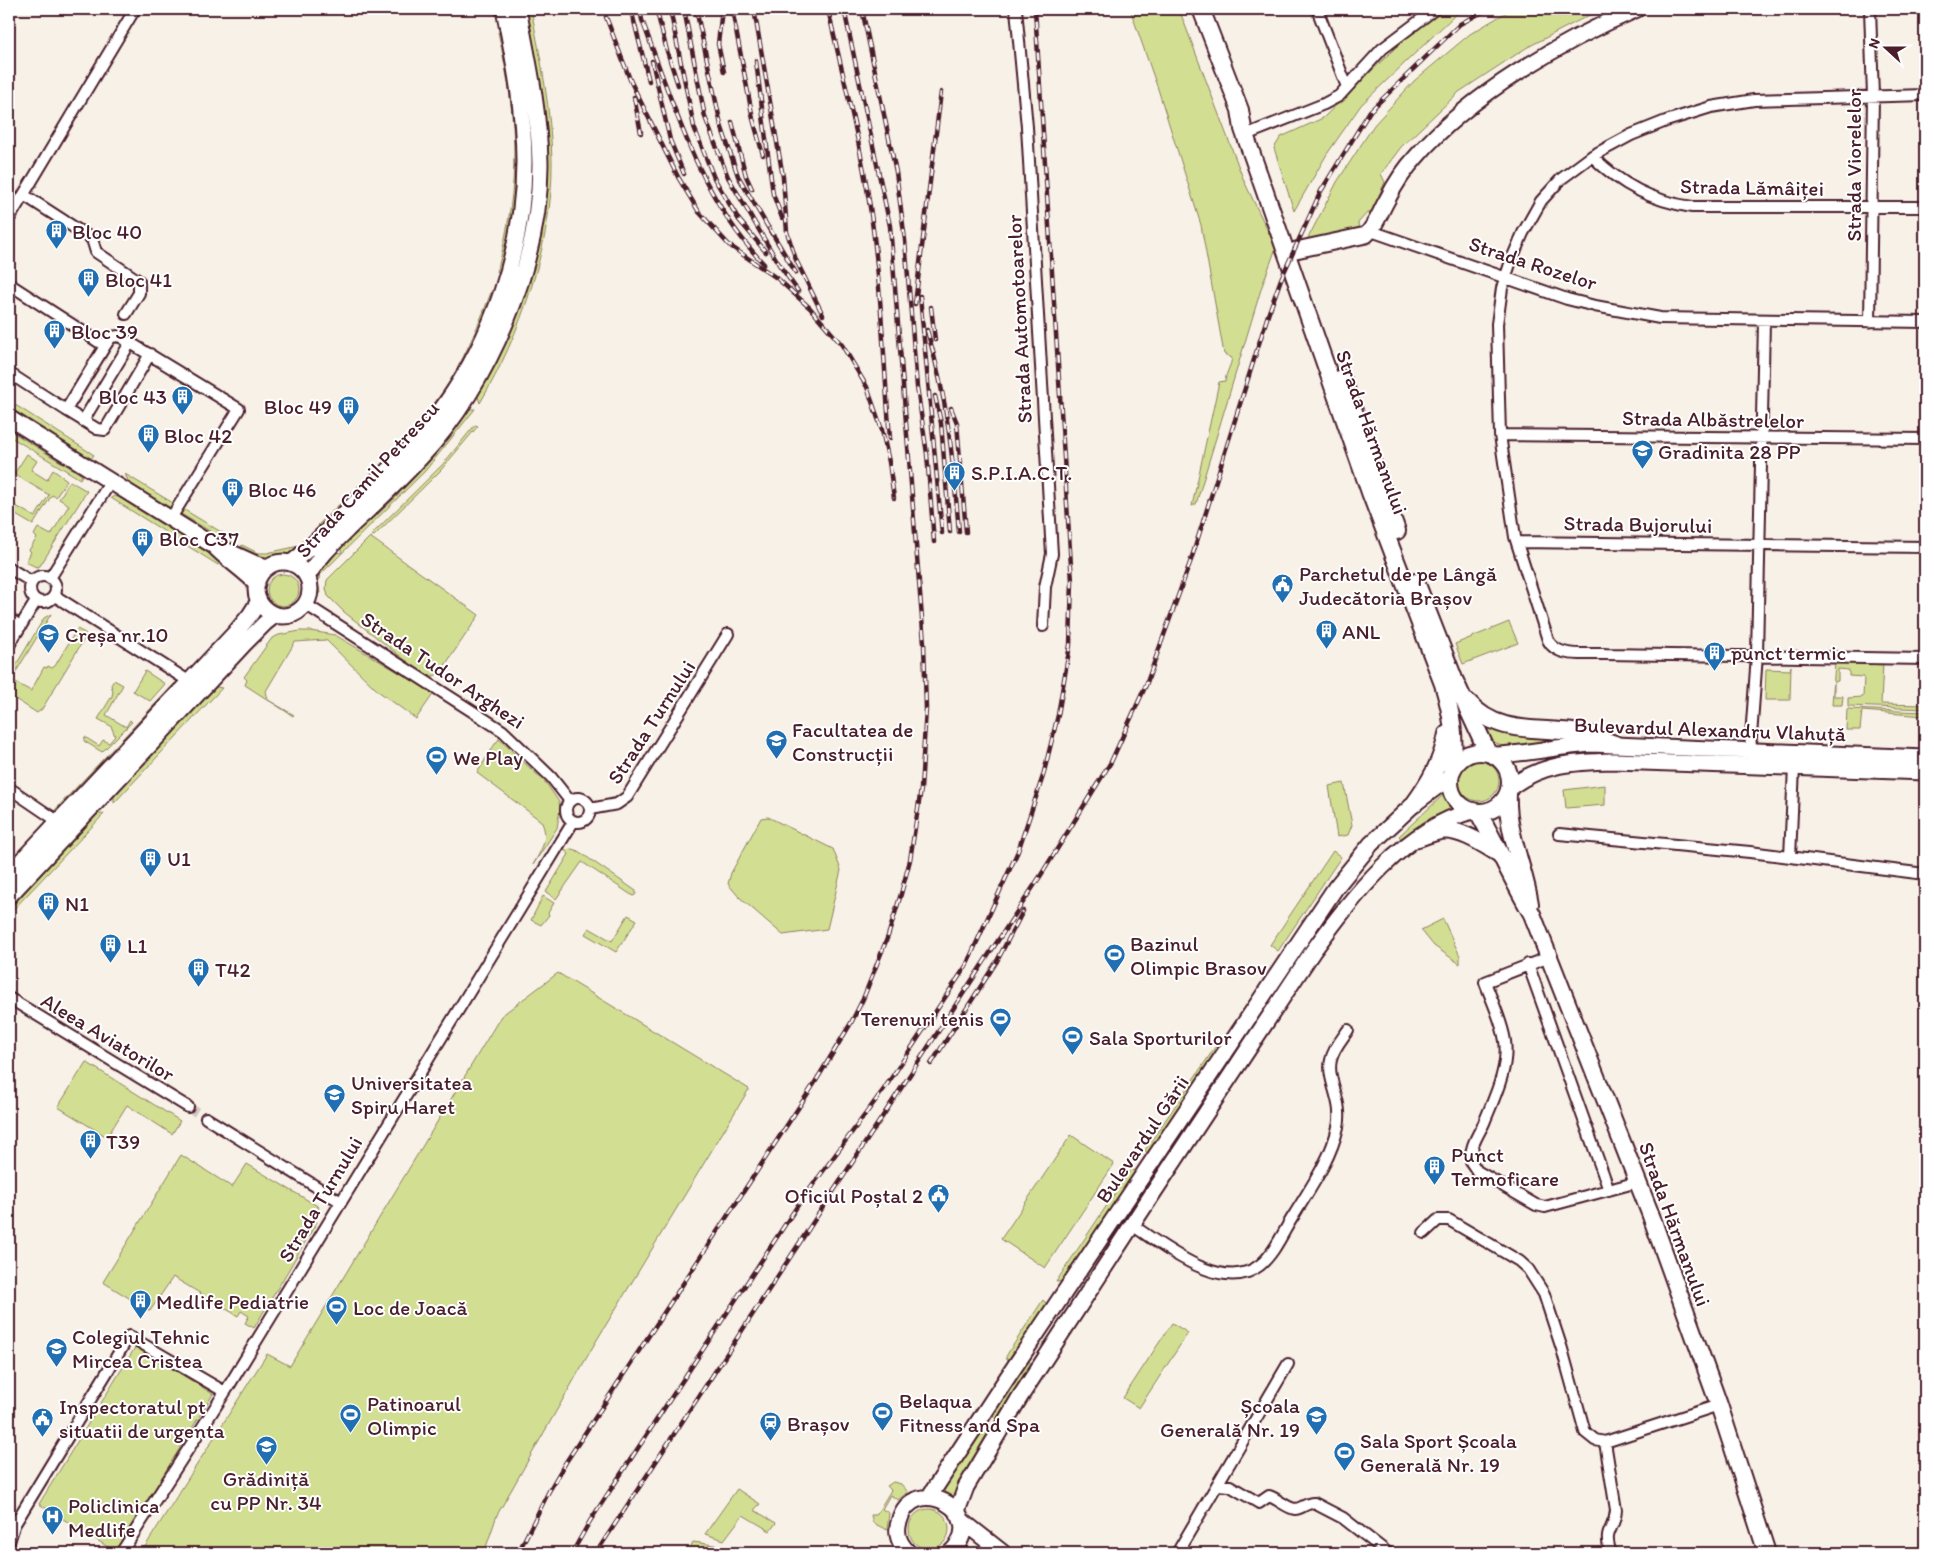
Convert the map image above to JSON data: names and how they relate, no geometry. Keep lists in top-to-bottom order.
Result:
{
  "streets": {
    "main road": ["Strada Hărmanului"],
    "street": [
      "Strada Viorelelor",
      "Strada Lămâiței",
      "Strada Rozelor",
      "Strada Automotoarelor",
      "Strada Albăstrelelor",
      "Strada Camil Petrescu",
      "Strada Bujorului",
      "Strada Tudor Arghezi",
      "Strada Turnului",
      "Bulevardul Alexandru Vlahuță",
      "Aleea Aviatorilor",
      "Bulevardul Gării"
    ]
  },
  "crossings": [
    ["Strada Viorelelor", "Strada Lămâiței"],
    ["Strada Viorelelor", "Strada Rozelor"],
    ["Strada Hărmanului", "Bulevardul Alexandru Vlahuță"],
    ["Strada Hărmanului", "Bulevardul Gării"],
    ["Strada Camil Petrescu", "Strada Tudor Arghezi"],
    ["Strada Tudor Arghezi", "Strada Turnului"],
    ["Bulevardul Alexandru Vlahuță", "Bulevardul Gării"]
  ],
  "places": {
    "building": [
      "Bloc 40",
      "Bloc 41",
      "Bloc 39",
      "Bloc 43",
      "Bloc 49",
      "Bloc 42",
      "S.P.I.A.C.T.",
      "Bloc 46",
      "Bloc C37",
      "ANL",
      "punct termic",
      "U1",
      "N1",
      "L1",
      "T42",
      "T39",
      "Punct Termoficare",
      "Medlife Pediatrie"
    ],
    "school or university": [
      "Gradinita 28 PP",
      "Creșa nr.10",
      "Facultatea de Construcții",
      "Universitatea Spiru Haret",
      "Colegiul Tehnic Mircea Cristea",
      "Școala Generală Nr. 19",
      "Grădiniță cu PP Nr. 34"
    ],
    "public building": ["Parchetul de pe Lângă Judecătoria Brașov", "Oficiul Poștal 2", "Inspectoratul pt situatii de urgenta"],
    "sports": [
      "We Play",
      "Bazinul Olimpic Brasov",
      "Terenuri tenis",
      "Sala Sporturilor",
      "Loc de Joacă",
      "Belaqua Fitness and Spa",
      "Patinoarul Olimpic",
      "Sala Sport Școala Generală Nr. 19"
    ],
    "station": ["Brașov"],
    "hospital": ["Policlinica Medlife"]
  },
  "north": "left"
}
